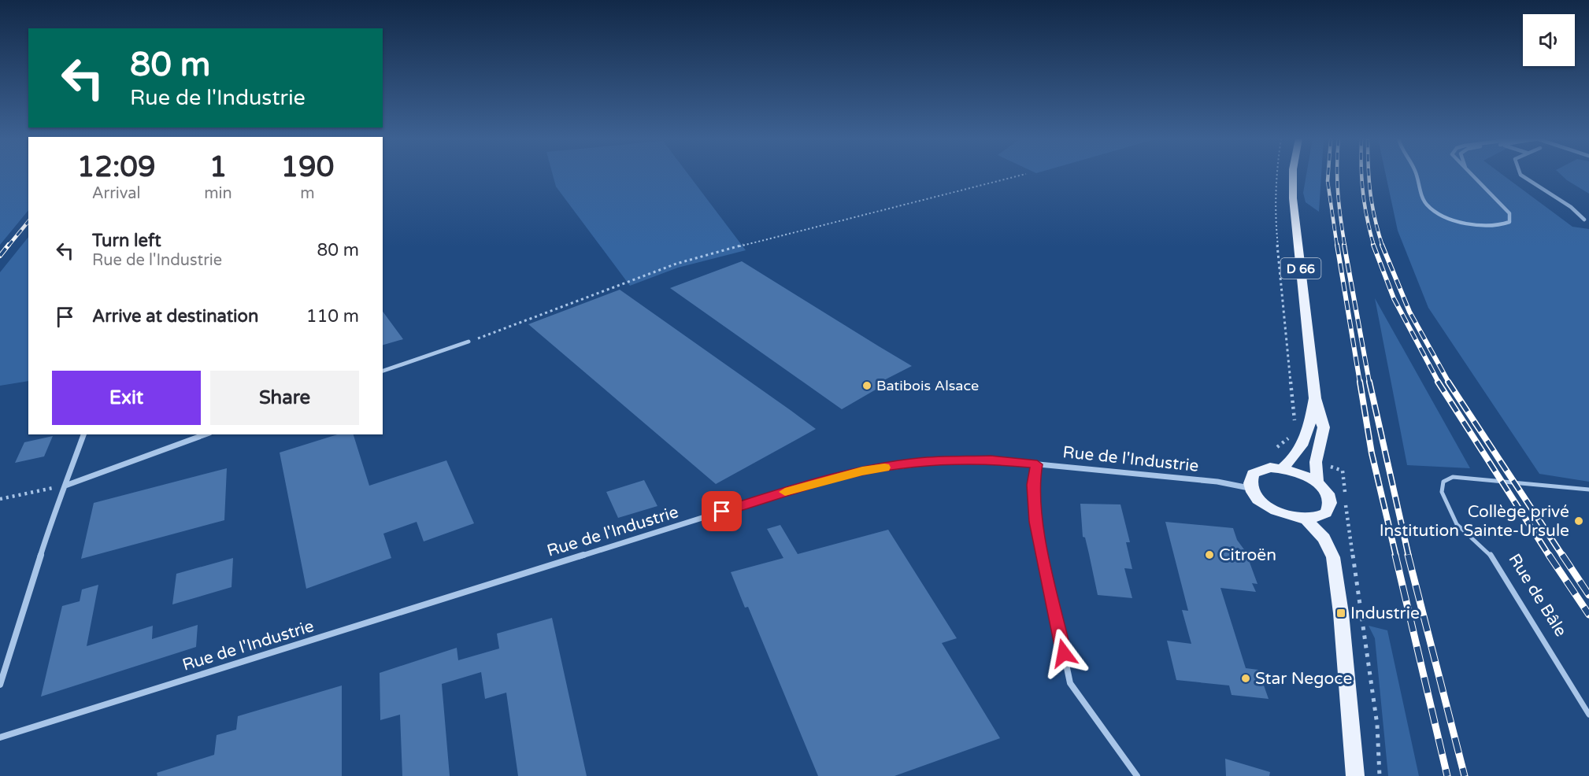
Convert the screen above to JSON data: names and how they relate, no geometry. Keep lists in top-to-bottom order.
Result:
{
  "streets": {
    "main road": ["D 66"],
    "street": ["Rue de l'Industrie"],
    "lane": ["Rue de Bâle"]
  },
  "places": {
    "other": [
      "Batibois Alsace",
      "Collège privé Institution Sainte-Ursule",
      "Citroën",
      "Star Negoce"
    ],
    "transit": ["Industrie"]
  },
  "page": {
    "turn": ["80 m", "Rue de l'Industrie"],
    "eta": [
      "12:09",
      "Arrival",
      "1",
      "min",
      "190",
      "m"
    ],
    "list": [
      {
        "name": "Turn left",
        "note": "Rue de l'Industrie",
        "value": "80 m"
      },
      {
        "name": "Arrive at destination",
        "value": "110 m"
      }
    ],
    "buttons": ["Exit", "Share"]
  }
}
